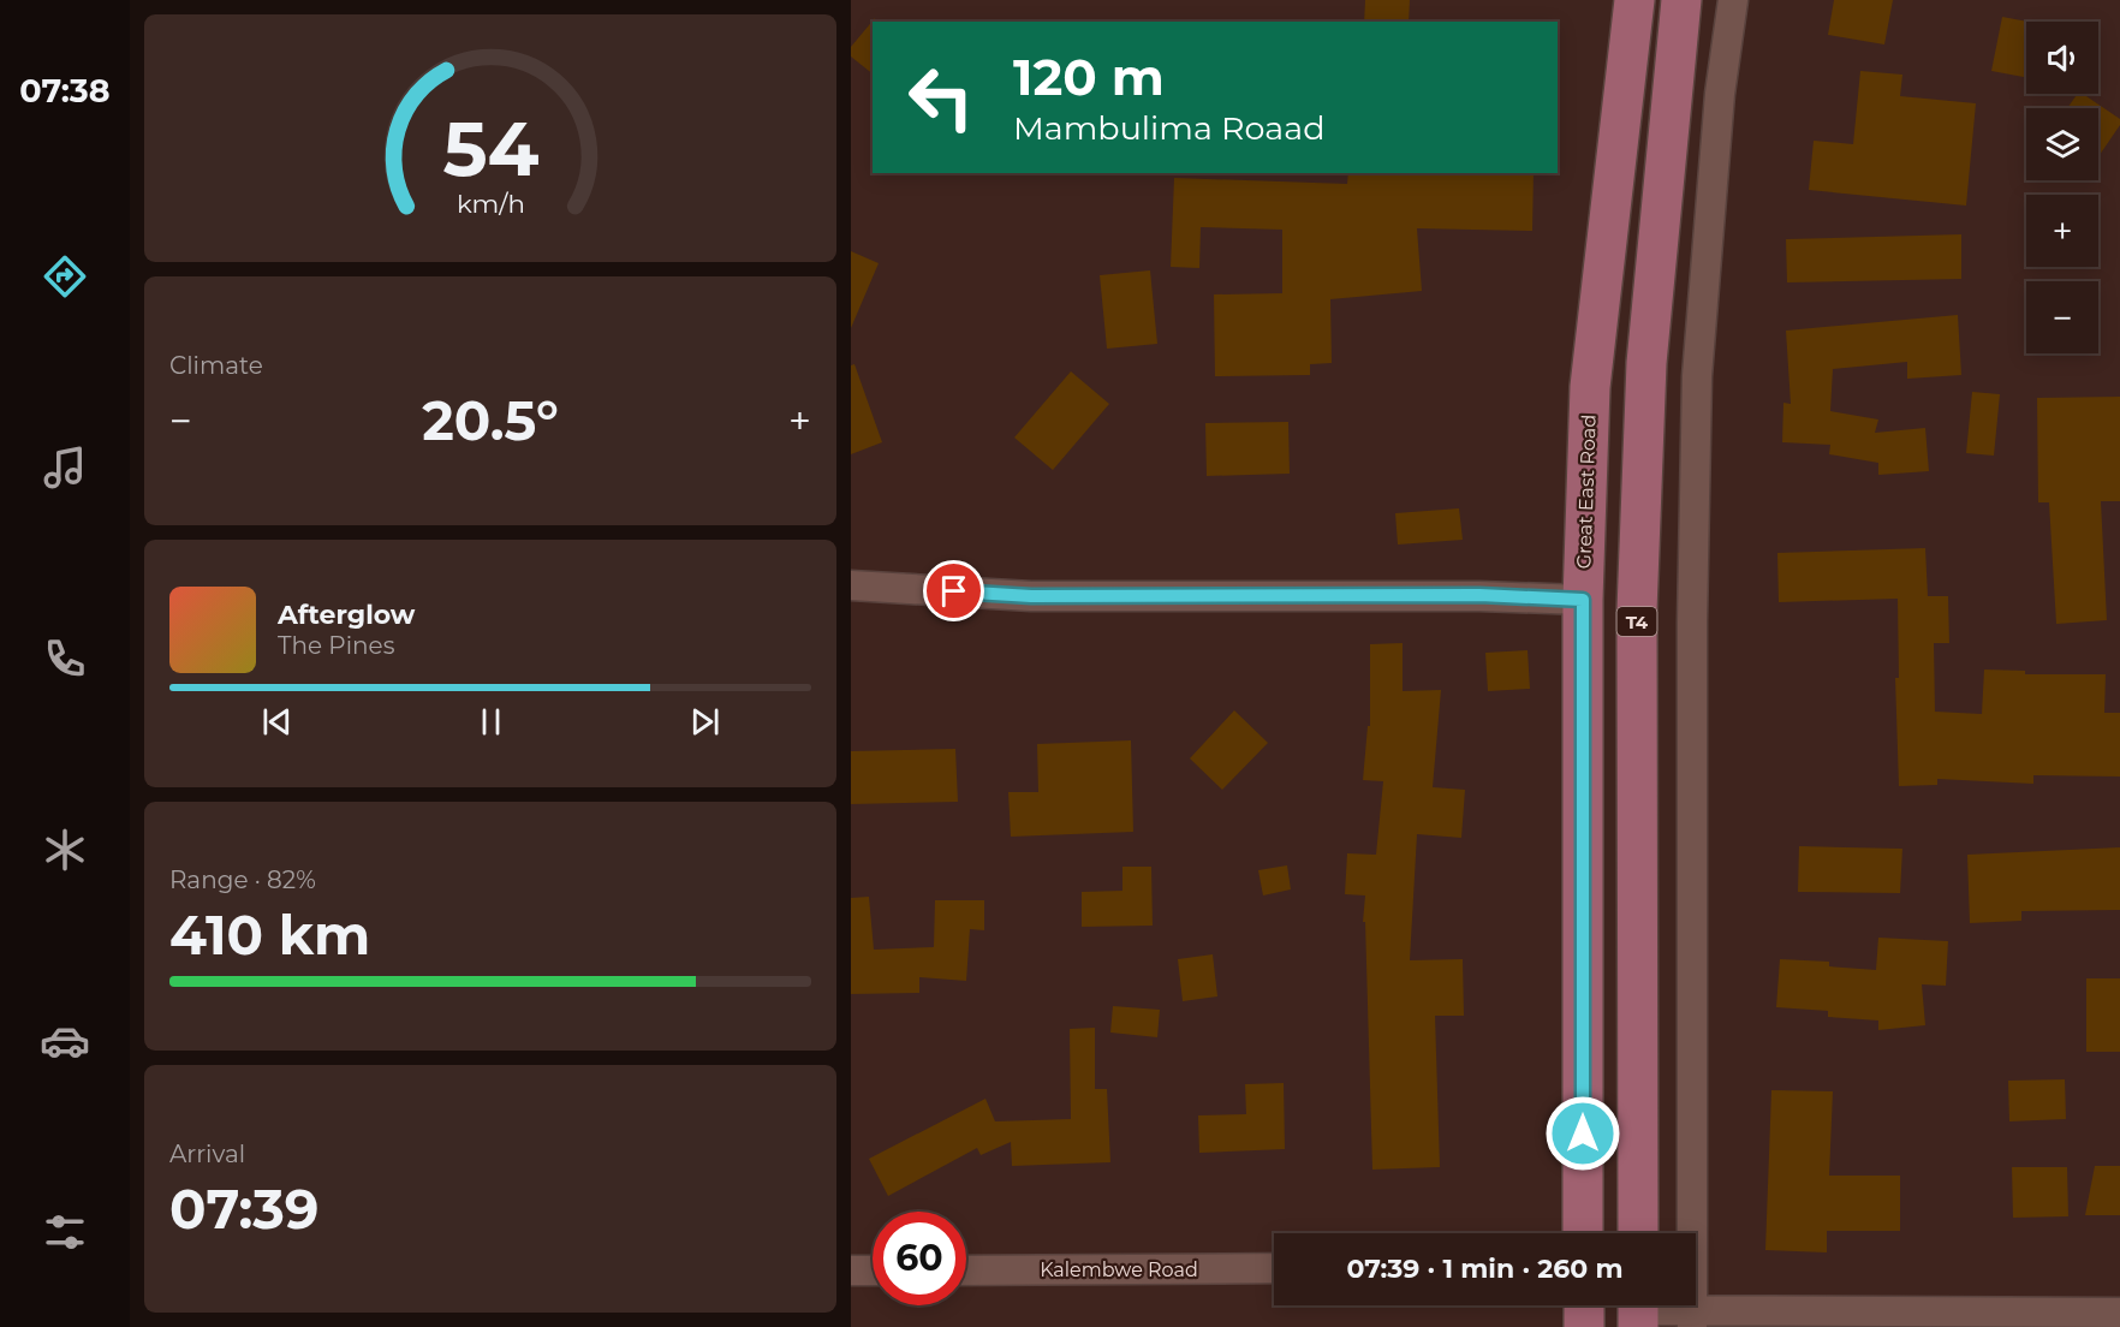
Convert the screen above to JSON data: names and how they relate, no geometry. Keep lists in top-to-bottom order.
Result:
{
  "streets": {
    "main road": ["Great East Road", "T4"],
    "street": ["Kalembwe Road"]
  },
  "page": {
    "tabs": "07:38",
    "map_buttons": ["+", "−"],
    "turn": ["120 m", "Mambulima Roaad"],
    "tile": [
      "Climate",
      ["Range · 82%", "410 km"],
      ["Arrival", "07:39"]
    ],
    "heat": ["−", "20.5°", "+"],
    "song": ["Afterglow", "The Pines"],
    "limit": "60",
    "trip": "07:39 · 1 min · 260 m",
    "gauge": ["54", "km/h"]
  }
}
